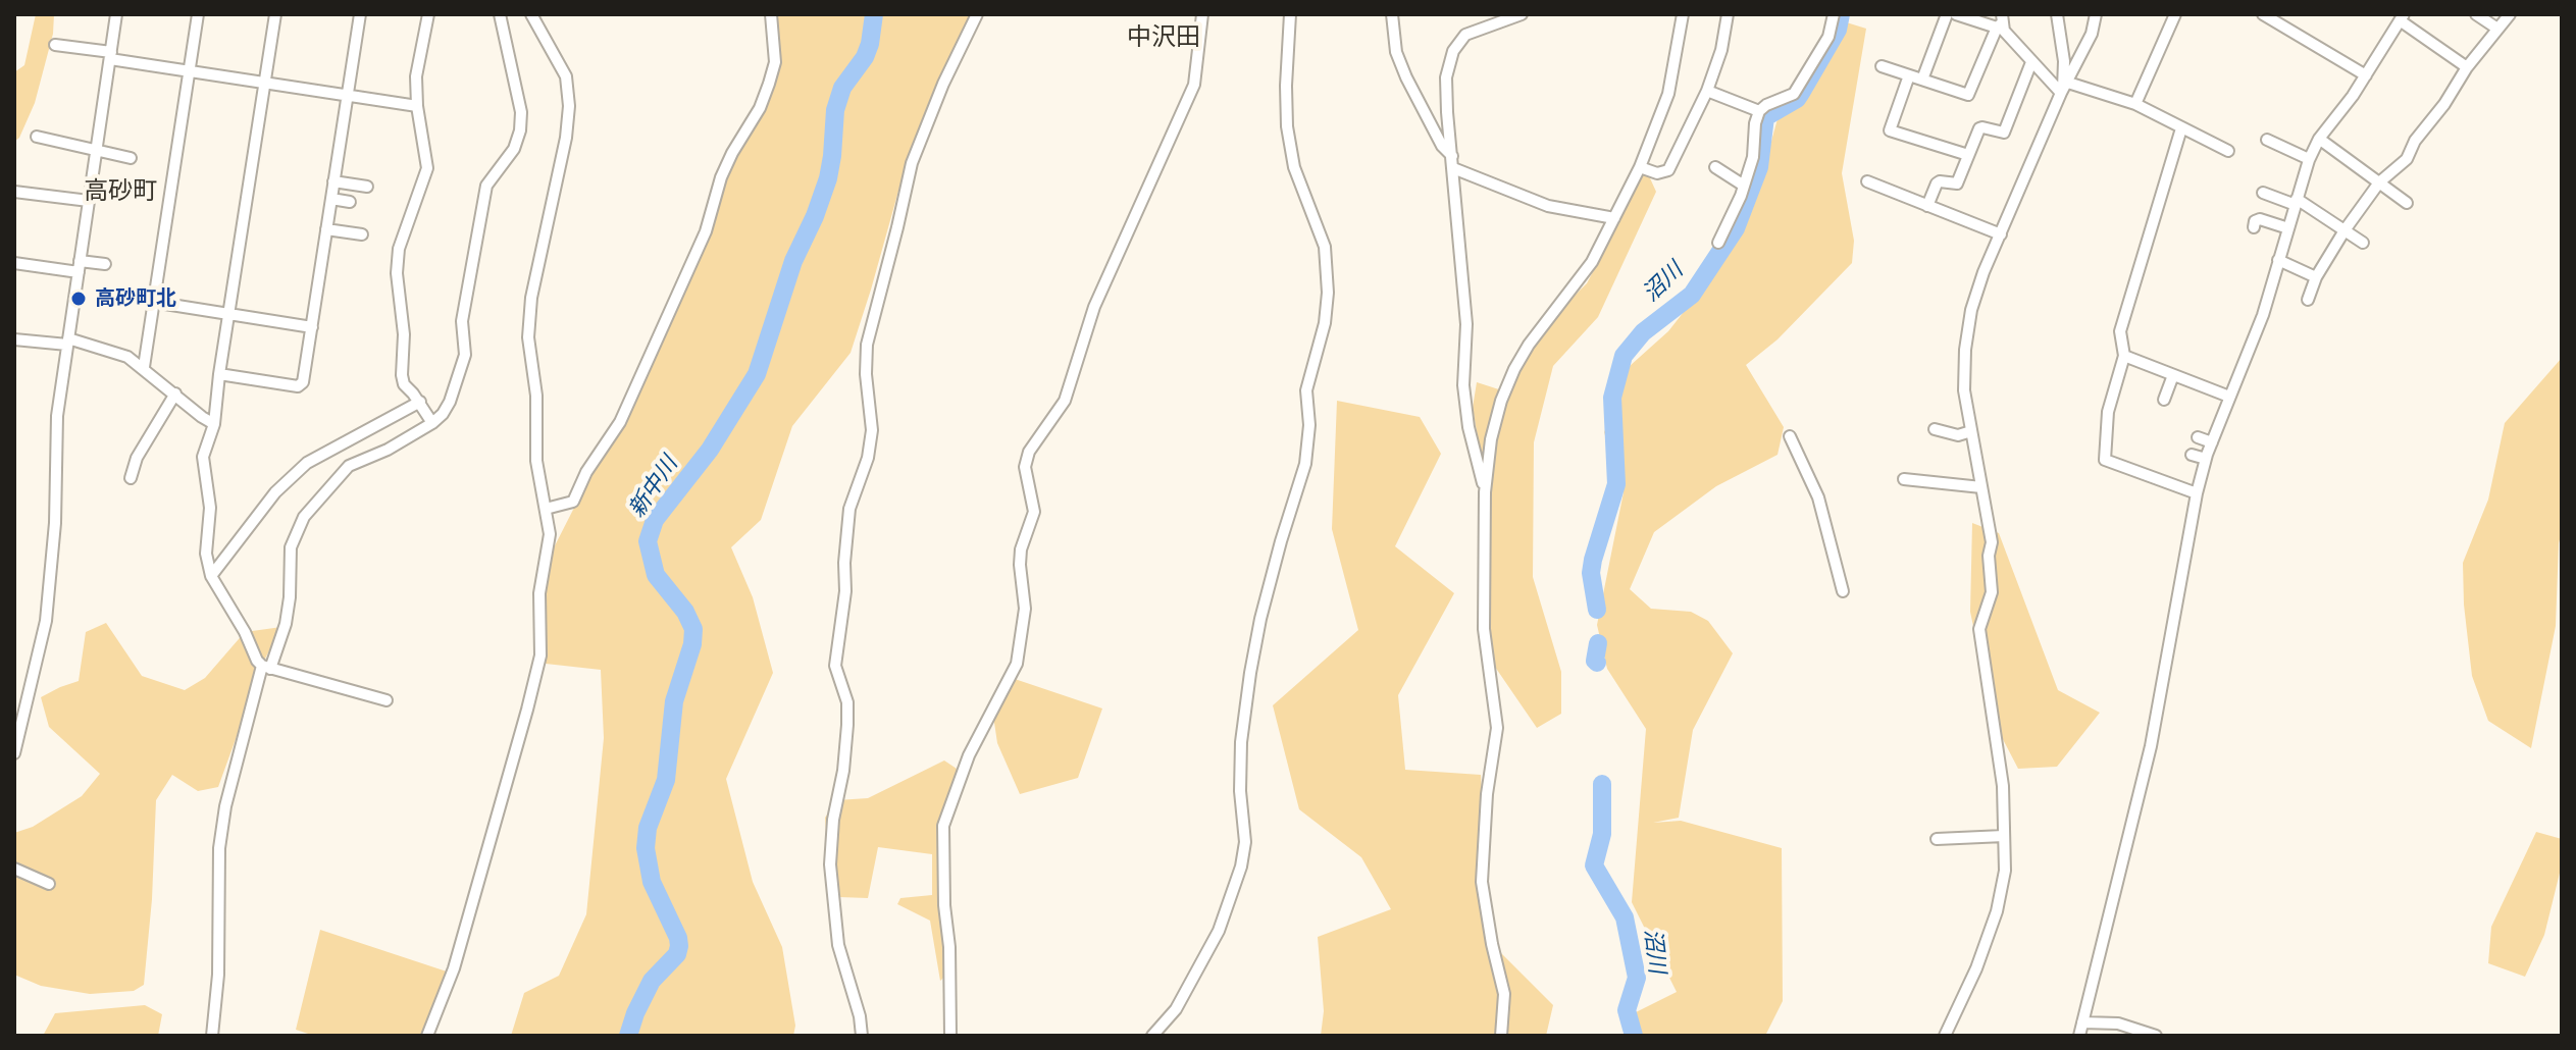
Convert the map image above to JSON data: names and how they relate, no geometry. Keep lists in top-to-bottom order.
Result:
{
  "districts": ["中沢田", "高砂町"],
  "water": ["沼川", "新中川"],
  "places": ["高砂町北"]
}
